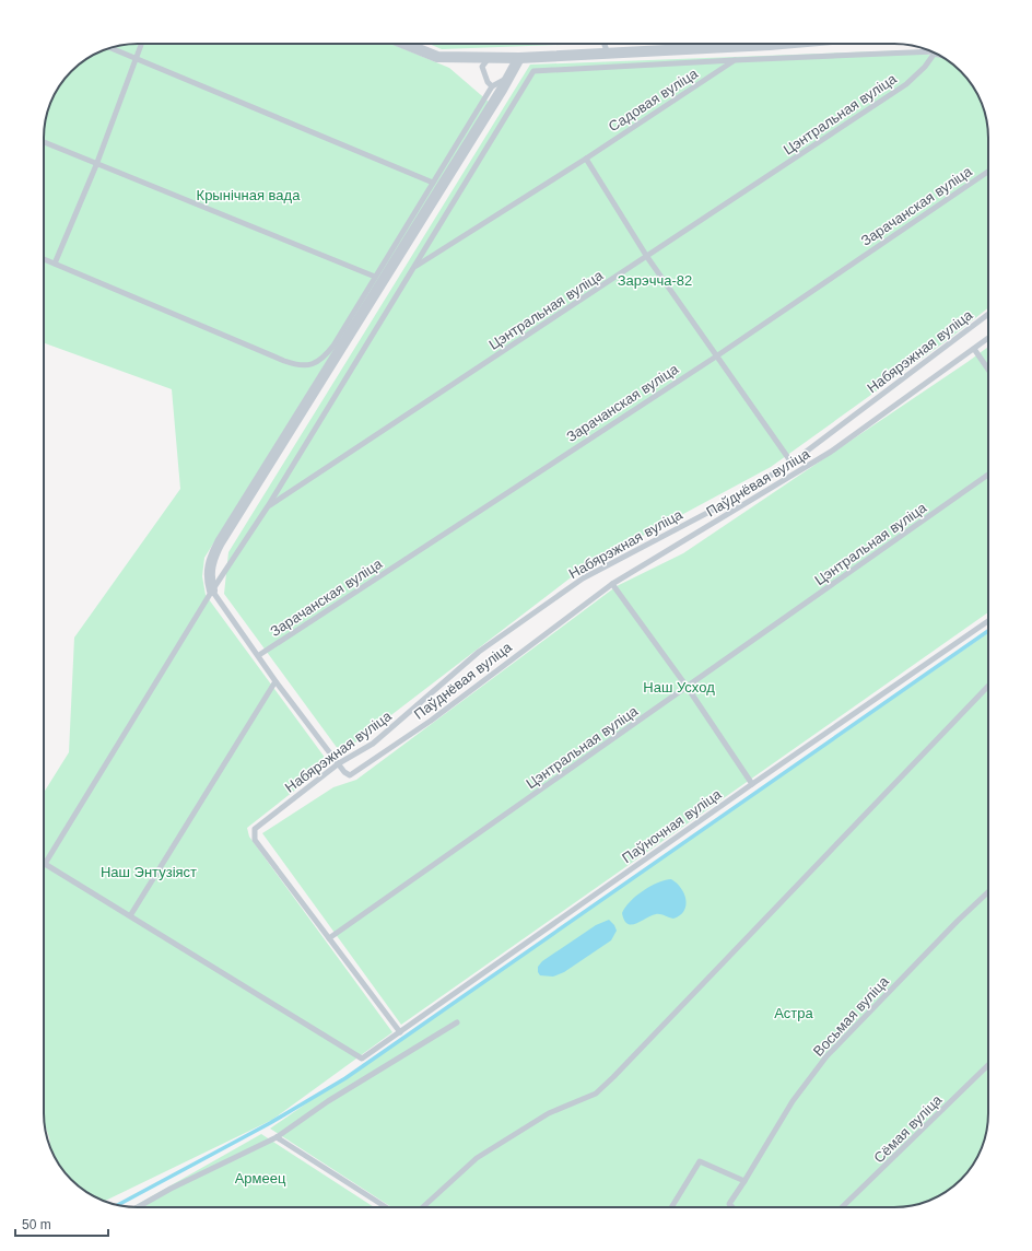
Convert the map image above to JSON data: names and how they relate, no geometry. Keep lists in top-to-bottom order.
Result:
{
  "streets": {
    "lane": [
      "Садовая вуліца",
      "Цэнтральная вуліца",
      "Зарачанская вуліца",
      "Набярэжная вуліца",
      "Паўднёвая вуліца",
      "Паўночная вуліца",
      "Восьмая вуліца",
      "Сёмая вуліца"
    ]
  },
  "crossings": [
    ["Цэнтральная вуліца", "Набярэжная вуліца"],
    ["Набярэжная вуліца", "Паўднёвая вуліца"]
  ],
  "parks": [
    "Крынічная вада",
    "Зарэчча-82",
    "Наш Усход",
    "Наш Энтузіяст",
    "Астра",
    "Армеец"
  ],
  "scale_bar": "50 m"
}
